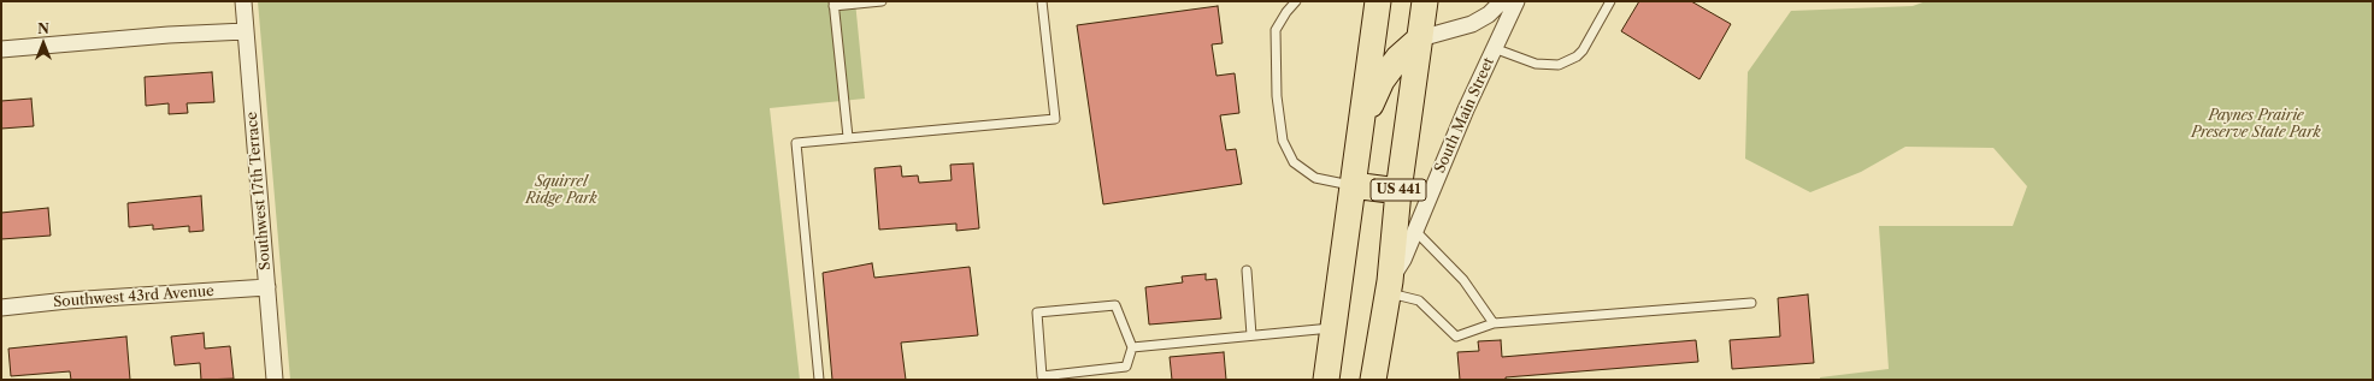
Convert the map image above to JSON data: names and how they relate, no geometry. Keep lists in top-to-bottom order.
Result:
{
  "streets": {
    "main road": ["US 441"],
    "street": ["South Main Street", "Southwest 17th Terrace", "Southwest 43rd Avenue"]
  },
  "crossings": [
    ["South Main Street", "US 441"],
    ["Southwest 17th Terrace", "Southwest 43rd Avenue"]
  ],
  "parks": ["Paynes Prairie Preserve State Park", "Squirrel Ridge Park"],
  "north": "top"
}
